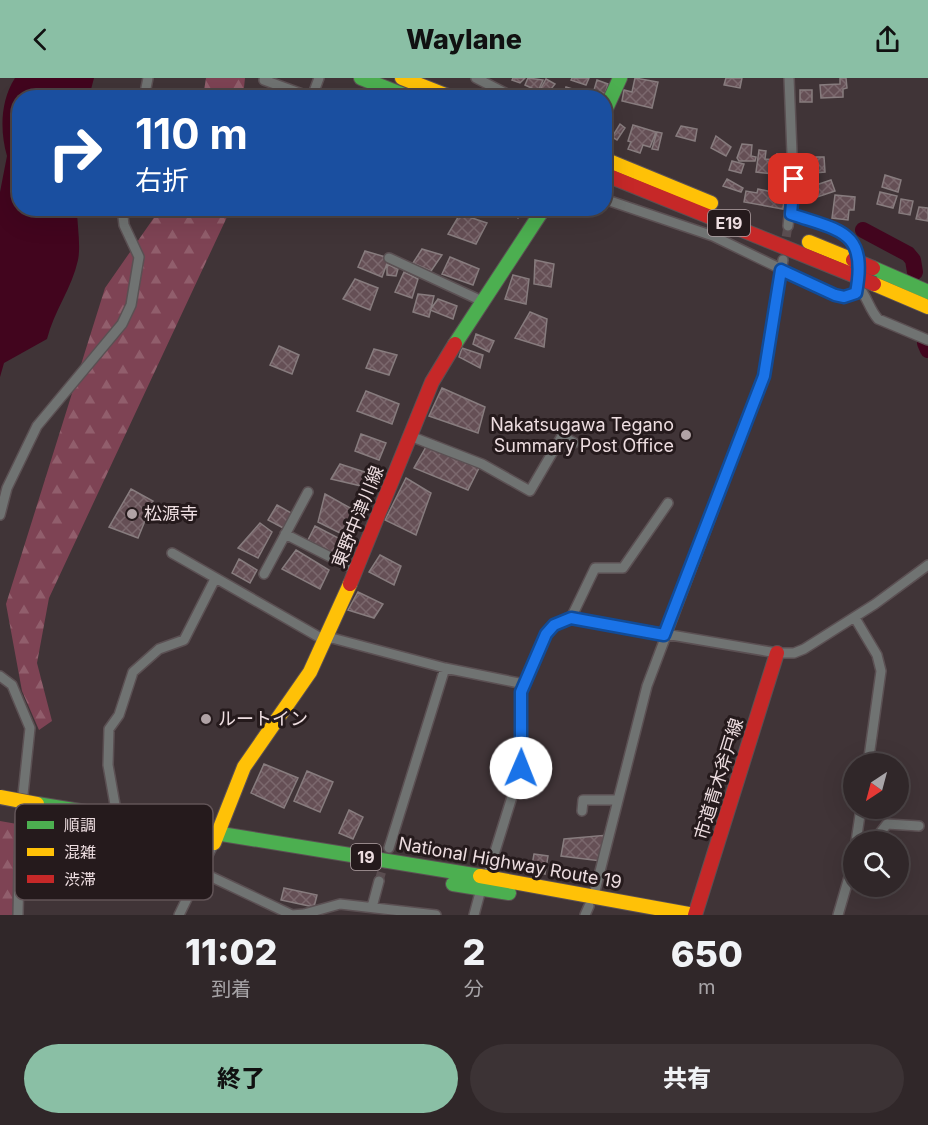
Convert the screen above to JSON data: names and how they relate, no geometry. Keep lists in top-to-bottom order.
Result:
{
  "streets": {
    "main road": [
      "E19",
      "東野中津川線",
      "市道青木斧戸線",
      "19",
      "National Highway Route 19"
    ]
  },
  "crossings": [
    ["東野中津川線", "National Highway Route 19"],
    ["市道青木斧戸線", "National Highway Route 19"]
  ],
  "places": ["Nakatsugawa Tegano Summary Post Office", "松源寺", "ルートイン"],
  "legend": ["順調", "混雑", "渋滞"],
  "north": "bottom left",
  "page": {
    "header": "Waylane",
    "turn": ["110 m", "右折"],
    "eta": [
      "11:02",
      "到着",
      "2",
      "分",
      "650",
      "m"
    ],
    "buttons": ["終了", "共有"]
  }
}
